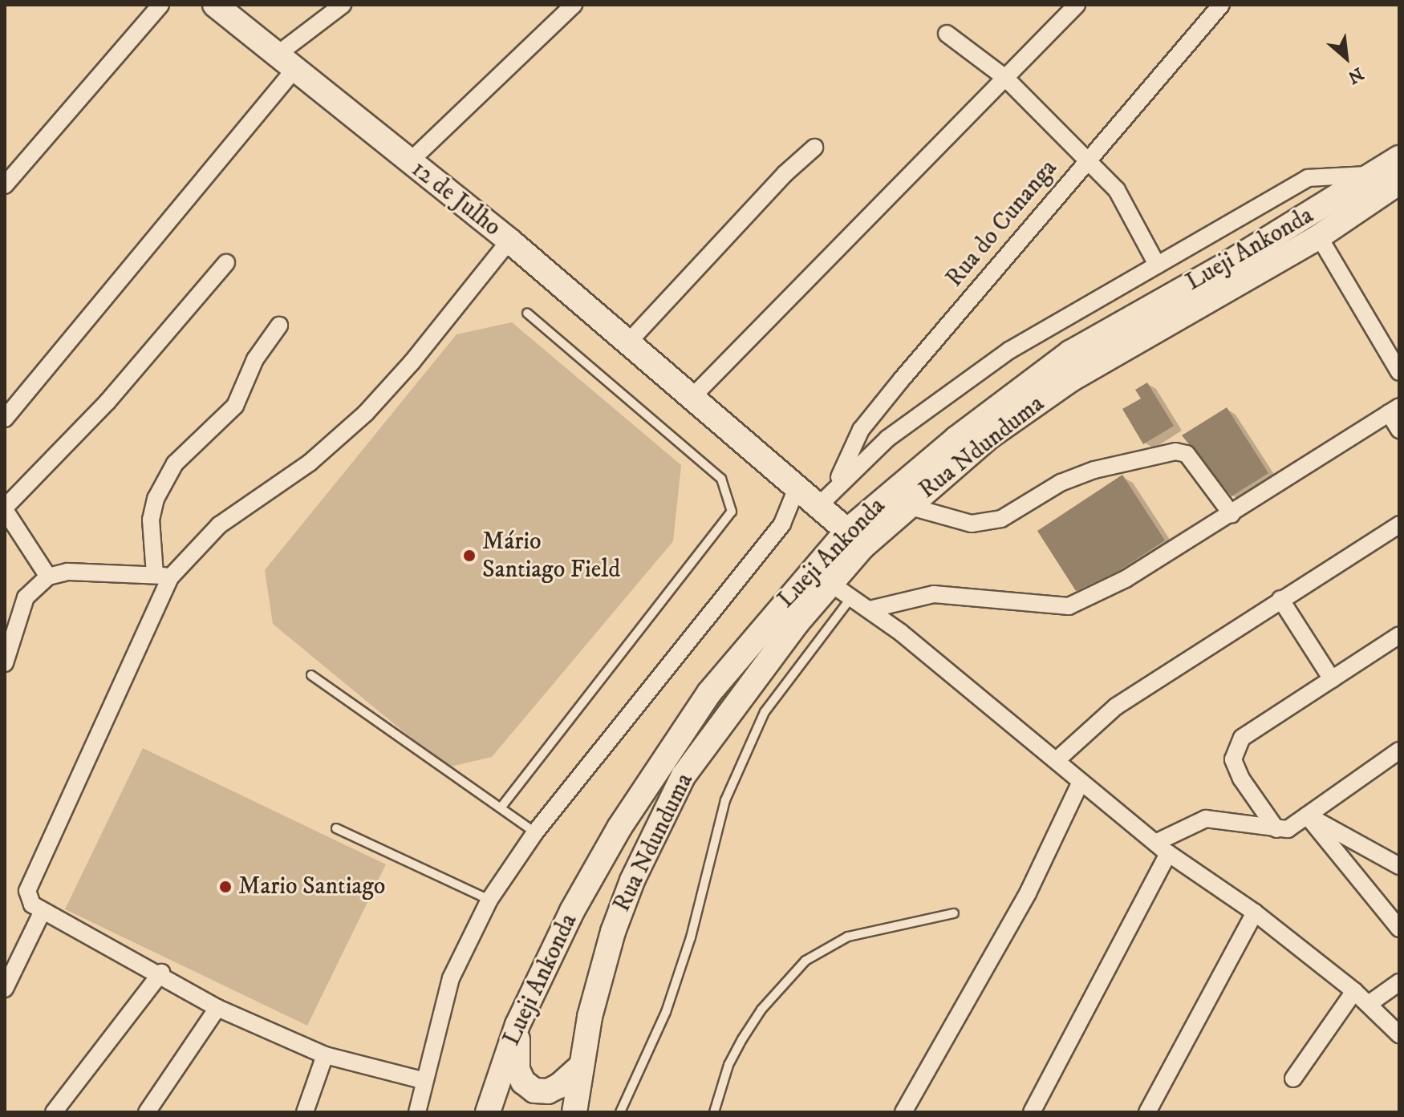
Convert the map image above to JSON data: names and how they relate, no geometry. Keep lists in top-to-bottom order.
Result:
{
  "streets": {
    "main road": ["12 de Julho", "Lueji Ankonda", "Rua Ndunduma"],
    "street": ["Rua do Cunanga"]
  },
  "crossings": [
    ["12 de Julho", "Lueji Ankonda"],
    ["Rua do Cunanga", "Lueji Ankonda"]
  ],
  "places": ["Mário Santiago Field", "Mario Santiago"],
  "north": "bottom right"
}
